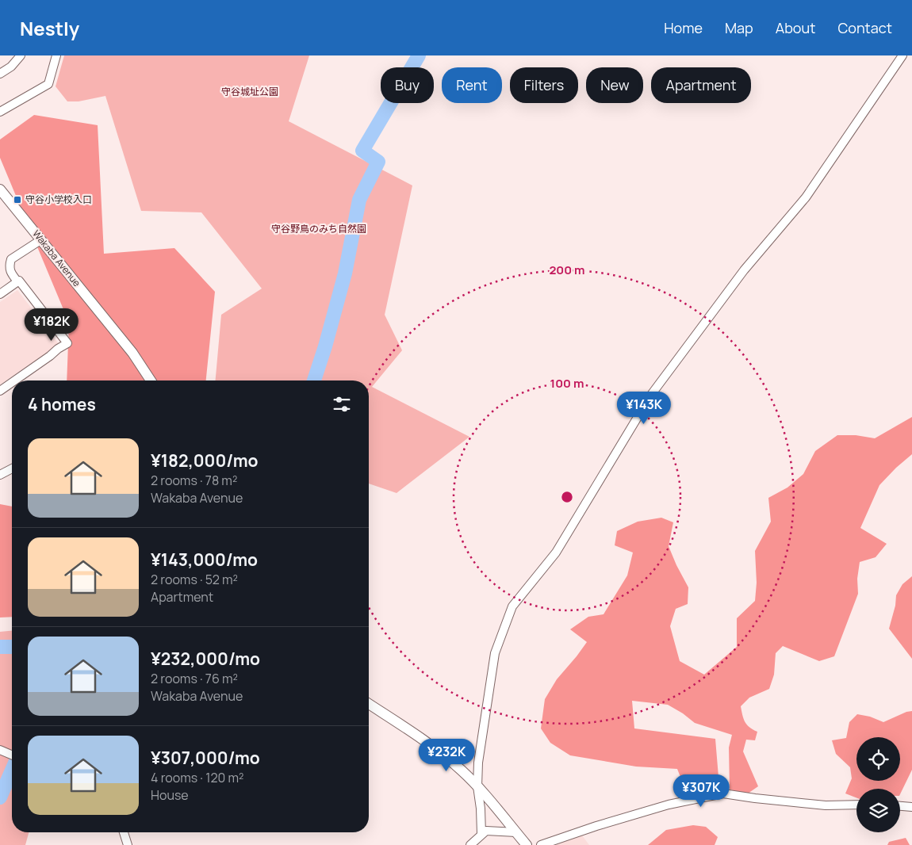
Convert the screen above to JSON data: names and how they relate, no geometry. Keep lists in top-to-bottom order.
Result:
{
  "streets": {
    "street": ["Wakaba Avenue"]
  },
  "parks": ["守谷城址公園", "守谷野鳥のみち自然園"],
  "places": {
    "transit": ["守谷小学校入口"]
  },
  "page": {
    "header": "Nestly",
    "nav": [
      "Home",
      "Map",
      "About",
      "Contact"
    ],
    "chip": [
      "Buy",
      "Rent",
      "Filters",
      "New",
      "Apartment"
    ],
    "price": [
      "¥182K",
      "¥143K",
      "¥232K",
      "¥307K"
    ],
    "heading": "4 homes",
    "list": [
      {
        "name": "¥182,000/mo",
        "note": "2 rooms · 78 m² · Wakaba Avenue"
      },
      {
        "name": "¥143,000/mo",
        "note": "2 rooms · 52 m² · Apartment"
      },
      {
        "name": "¥232,000/mo",
        "note": "2 rooms · 76 m² · Wakaba Avenue"
      },
      {
        "name": "¥307,000/mo",
        "note": "4 rooms · 120 m² · House"
      }
    ]
  },
  "rings": ["200 m", "100 m"]
}
